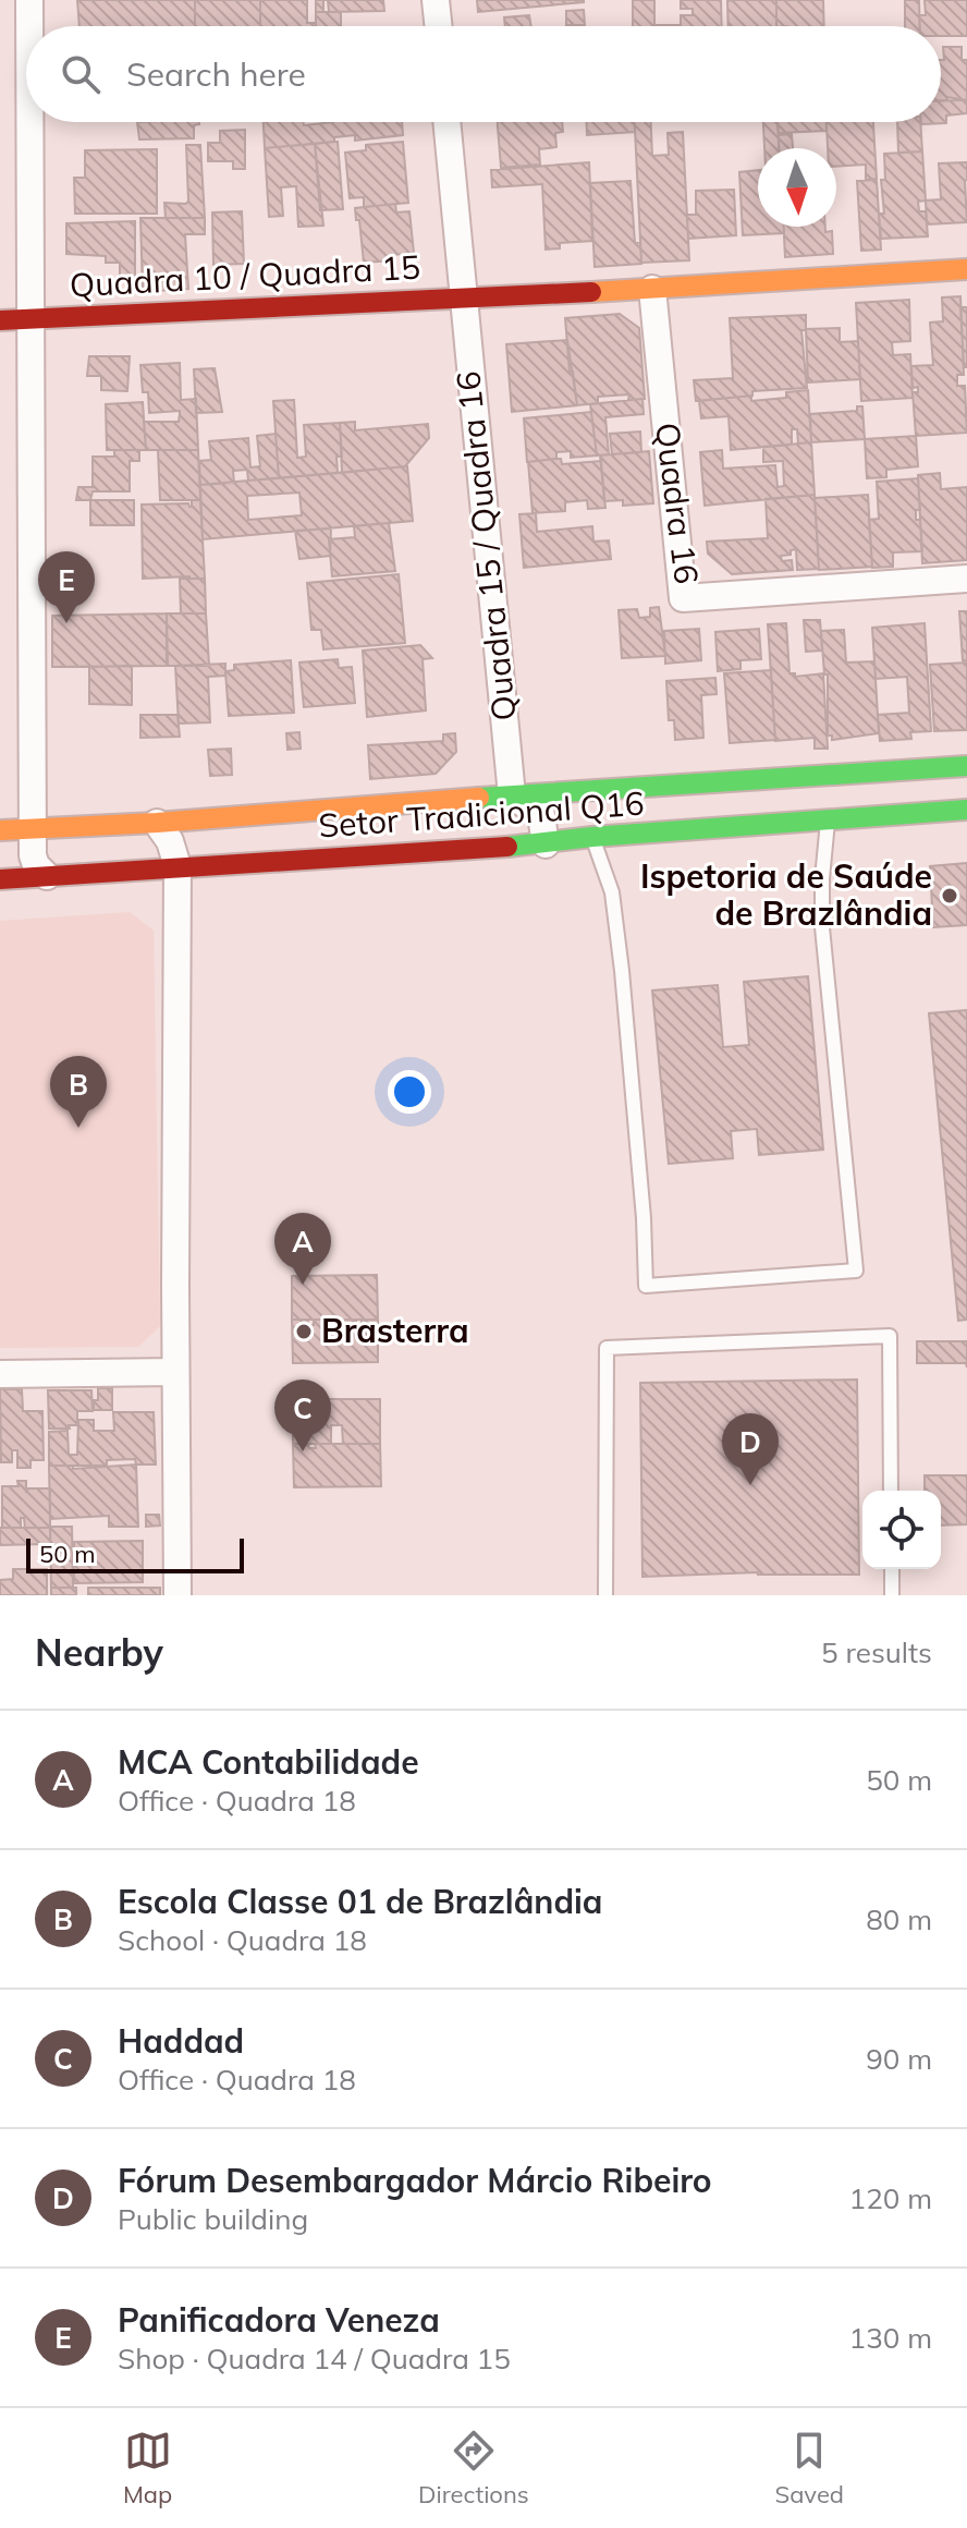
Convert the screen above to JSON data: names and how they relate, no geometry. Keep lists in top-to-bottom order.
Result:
{
  "streets": {
    "street": [
      "Quadra 10 / Quadra 15",
      "Quadra 16",
      "Quadra 15 / Quadra 16",
      "Setor Tradicional Q16"
    ]
  },
  "crossings": [
    ["Quadra 10 / Quadra 15", "Quadra 16"],
    ["Quadra 10 / Quadra 15", "Quadra 15 / Quadra 16"],
    ["Quadra 15 / Quadra 16", "Setor Tradicional Q16"]
  ],
  "places": ["Ispetoria de Saúde de Brazlândia", "Brasterra"],
  "scale_bar": "50 m",
  "north": "bottom",
  "page": {
    "search": "Search here",
    "pins": [
      "E",
      "B",
      "A",
      "C",
      "D"
    ],
    "scale": "50 m",
    "heading": ["Nearby", "5 results"],
    "list": [
      {
        "mark": "A",
        "name": "MCA Contabilidade",
        "note": "Office · Quadra 18",
        "value": "50 m"
      },
      {
        "mark": "B",
        "name": "Escola Classe 01 de Brazlândia",
        "note": "School · Quadra 18",
        "value": "80 m"
      },
      {
        "mark": "C",
        "name": "Haddad",
        "note": "Office · Quadra 18",
        "value": "90 m"
      },
      {
        "mark": "D",
        "name": "Fórum Desembargador Márcio Ribeiro",
        "note": "Public building",
        "value": "120 m"
      },
      {
        "mark": "E",
        "name": "Panificadora Veneza",
        "note": "Shop · Quadra 14 / Quadra 15",
        "value": "130 m"
      }
    ],
    "nav": ["Map", "Directions", "Saved"]
  }
}
